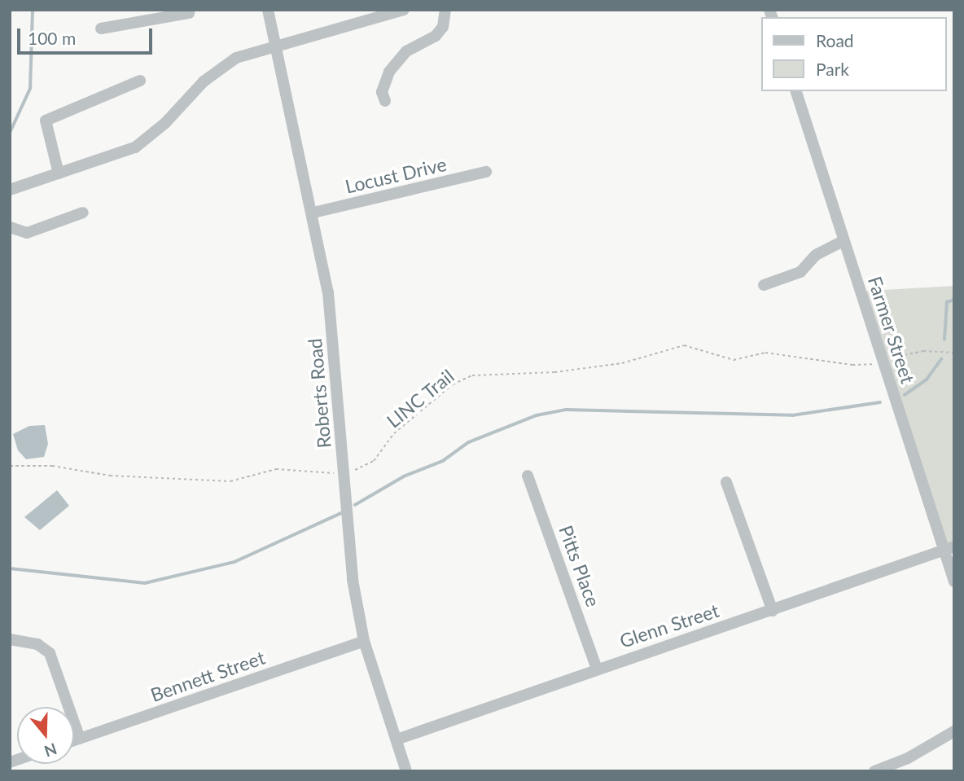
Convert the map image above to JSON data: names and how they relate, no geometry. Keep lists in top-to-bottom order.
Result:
{
  "streets": {
    "street": [
      "Locust Drive",
      "Farmer Street",
      "Roberts Road",
      "Pitts Place",
      "Glenn Street",
      "Bennett Street"
    ],
    "path": ["LINC Trail"]
  },
  "crossings": [
    ["Locust Drive", "Roberts Road"],
    ["Farmer Street", "LINC Trail"],
    ["Farmer Street", "Glenn Street"],
    ["Roberts Road", "LINC Trail"],
    ["Roberts Road", "Glenn Street"],
    ["Roberts Road", "Bennett Street"],
    ["Pitts Place", "Glenn Street"]
  ],
  "legend": ["Road", "Park"],
  "scale_bar": "100 m",
  "north": "bottom"
}
